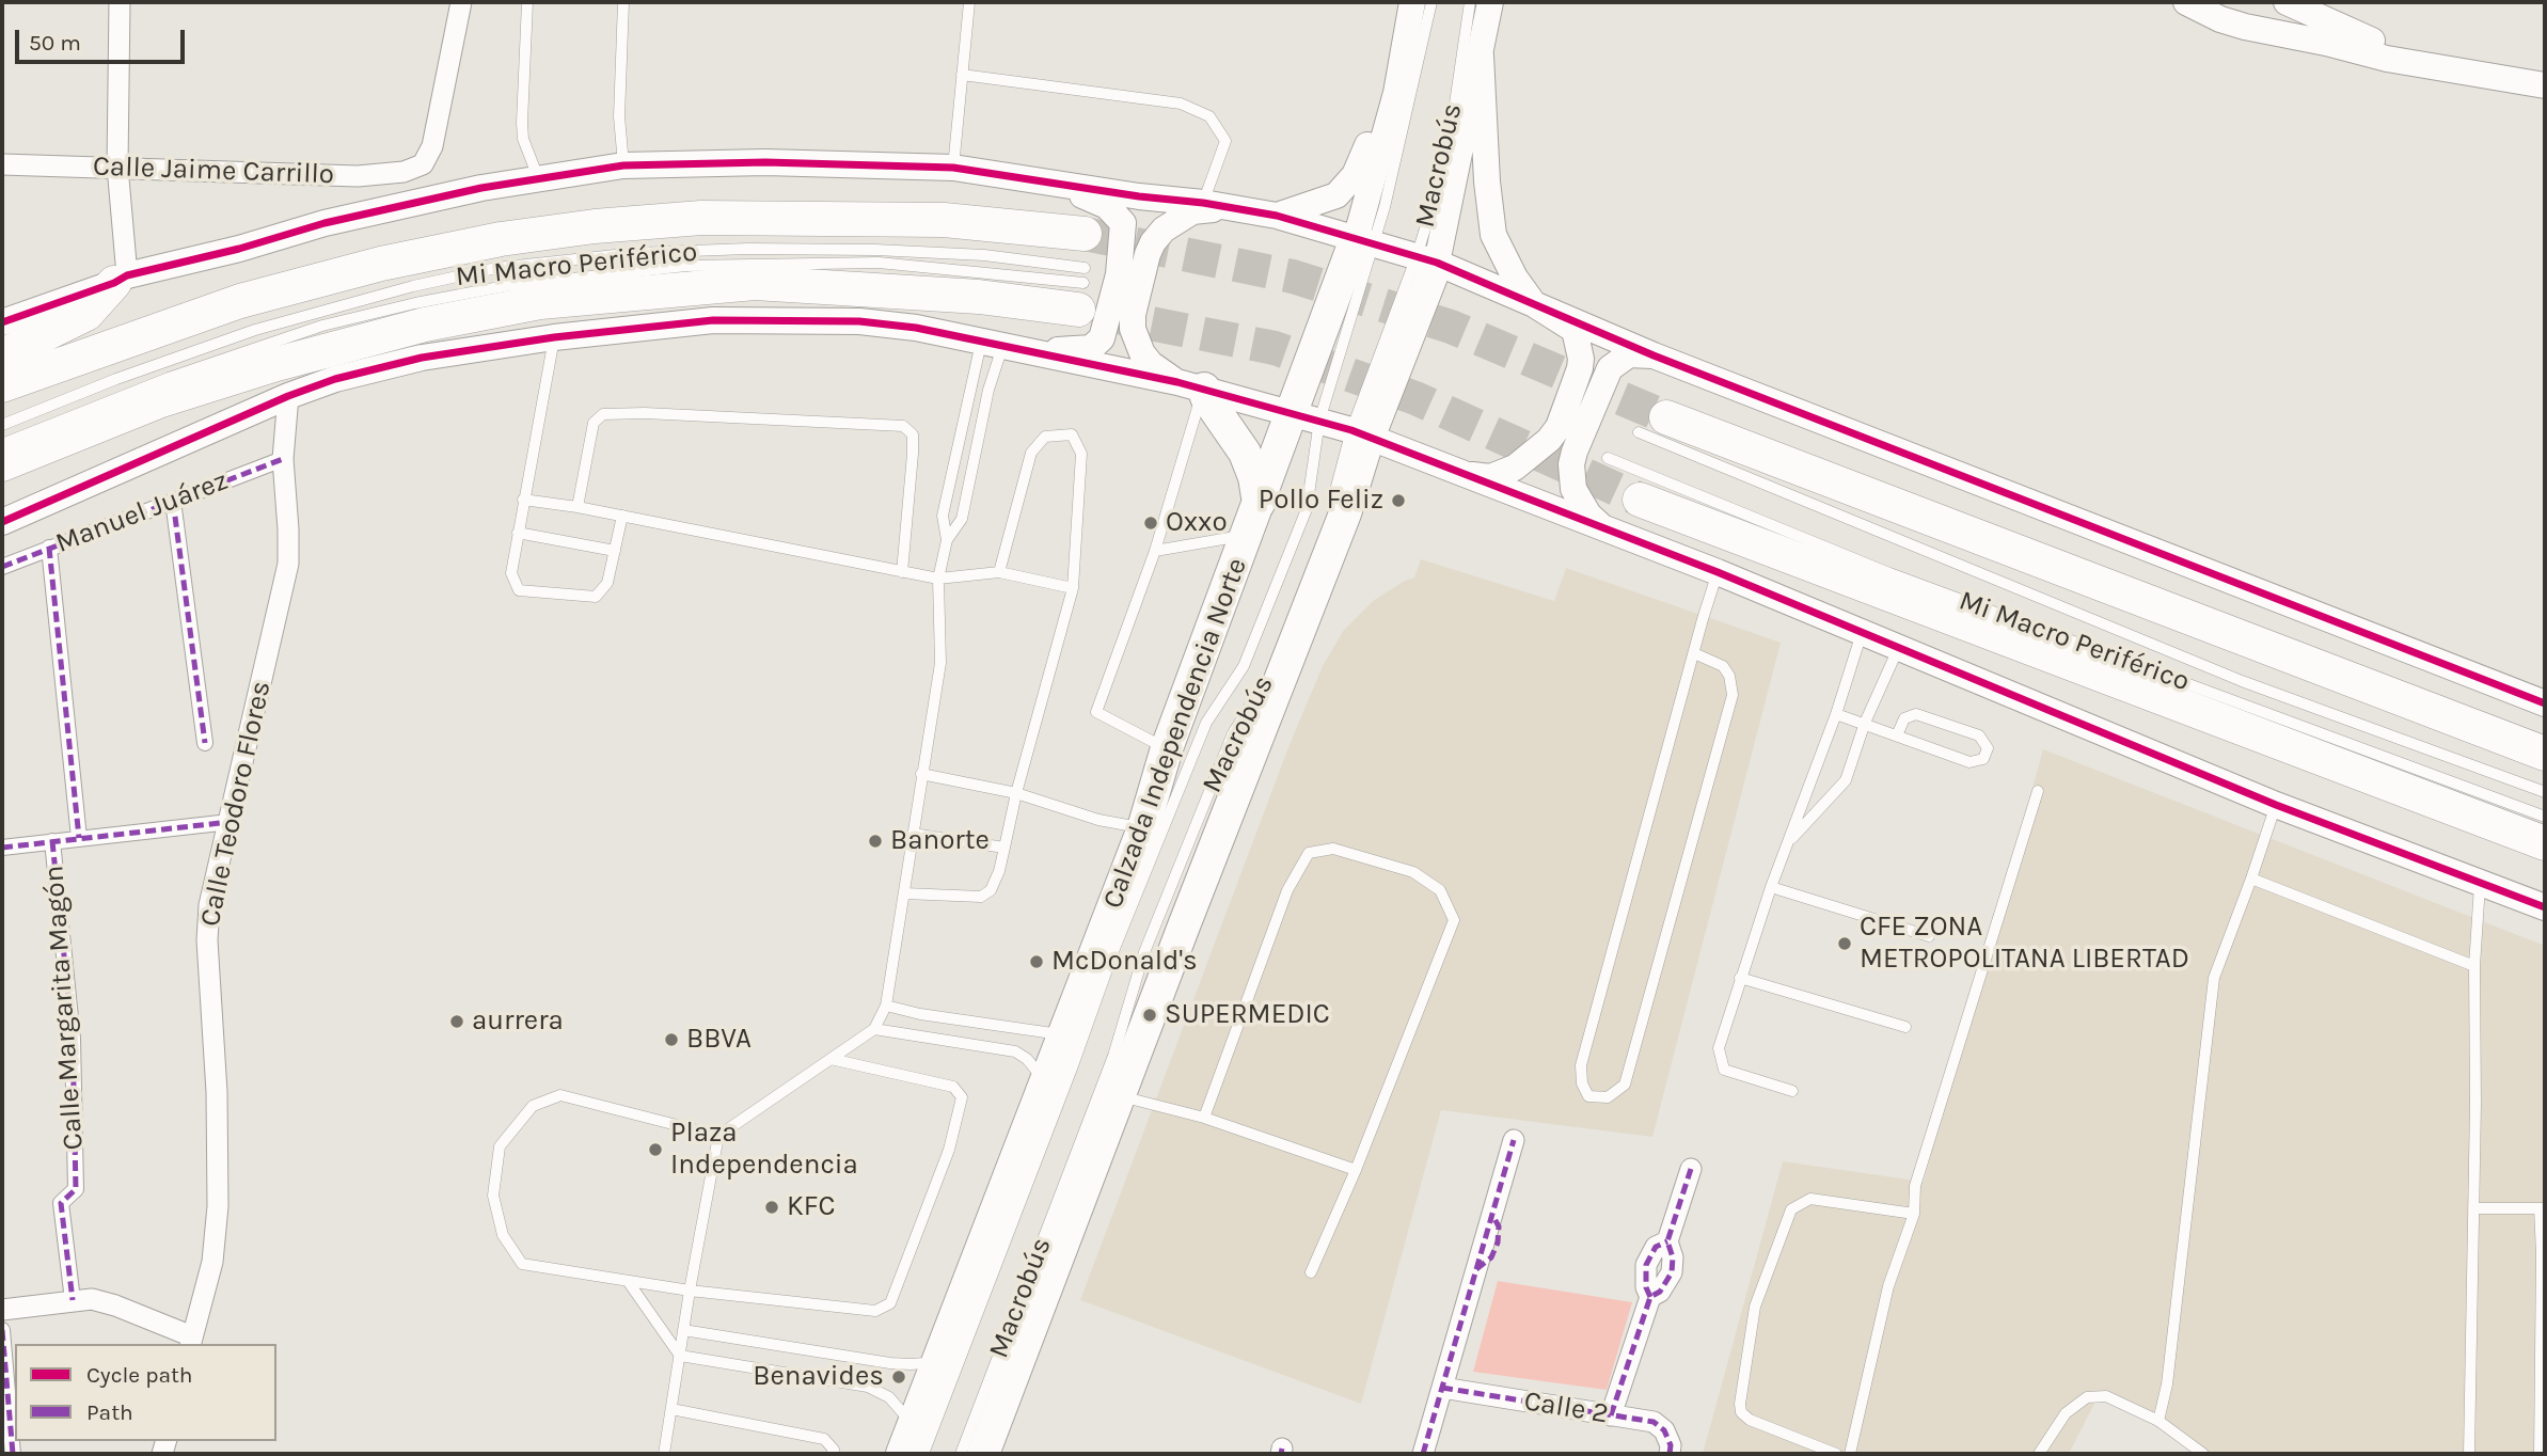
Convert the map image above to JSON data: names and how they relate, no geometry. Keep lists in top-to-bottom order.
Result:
{
  "streets": {
    "main road": ["Calzada Independencia Norte"],
    "street": [
      "Calle Jaime Carrillo",
      "Manuel Juárez",
      "Calle Teodoro Flores",
      "Calle Margarita Magón",
      "Calle 2"
    ],
    "lane": ["Macrobús", "Mi Macro Periférico"]
  },
  "crossings": [
    ["Macrobús", "Calzada Independencia Norte"],
    ["Manuel Juárez", "Calle Teodoro Flores"],
    ["Manuel Juárez", "Calle Margarita Magón"]
  ],
  "places": [
    "Pollo Feliz",
    "Oxxo",
    "Banorte",
    "CFE ZONA METROPOLITANA LIBERTAD",
    "McDonald's",
    "SUPERMEDIC",
    "aurrera",
    "BBVA",
    "Plaza Independencia",
    "KFC",
    "Benavides"
  ],
  "legend": ["Cycle path", "Path"],
  "scale_bar": "50 m"
}
